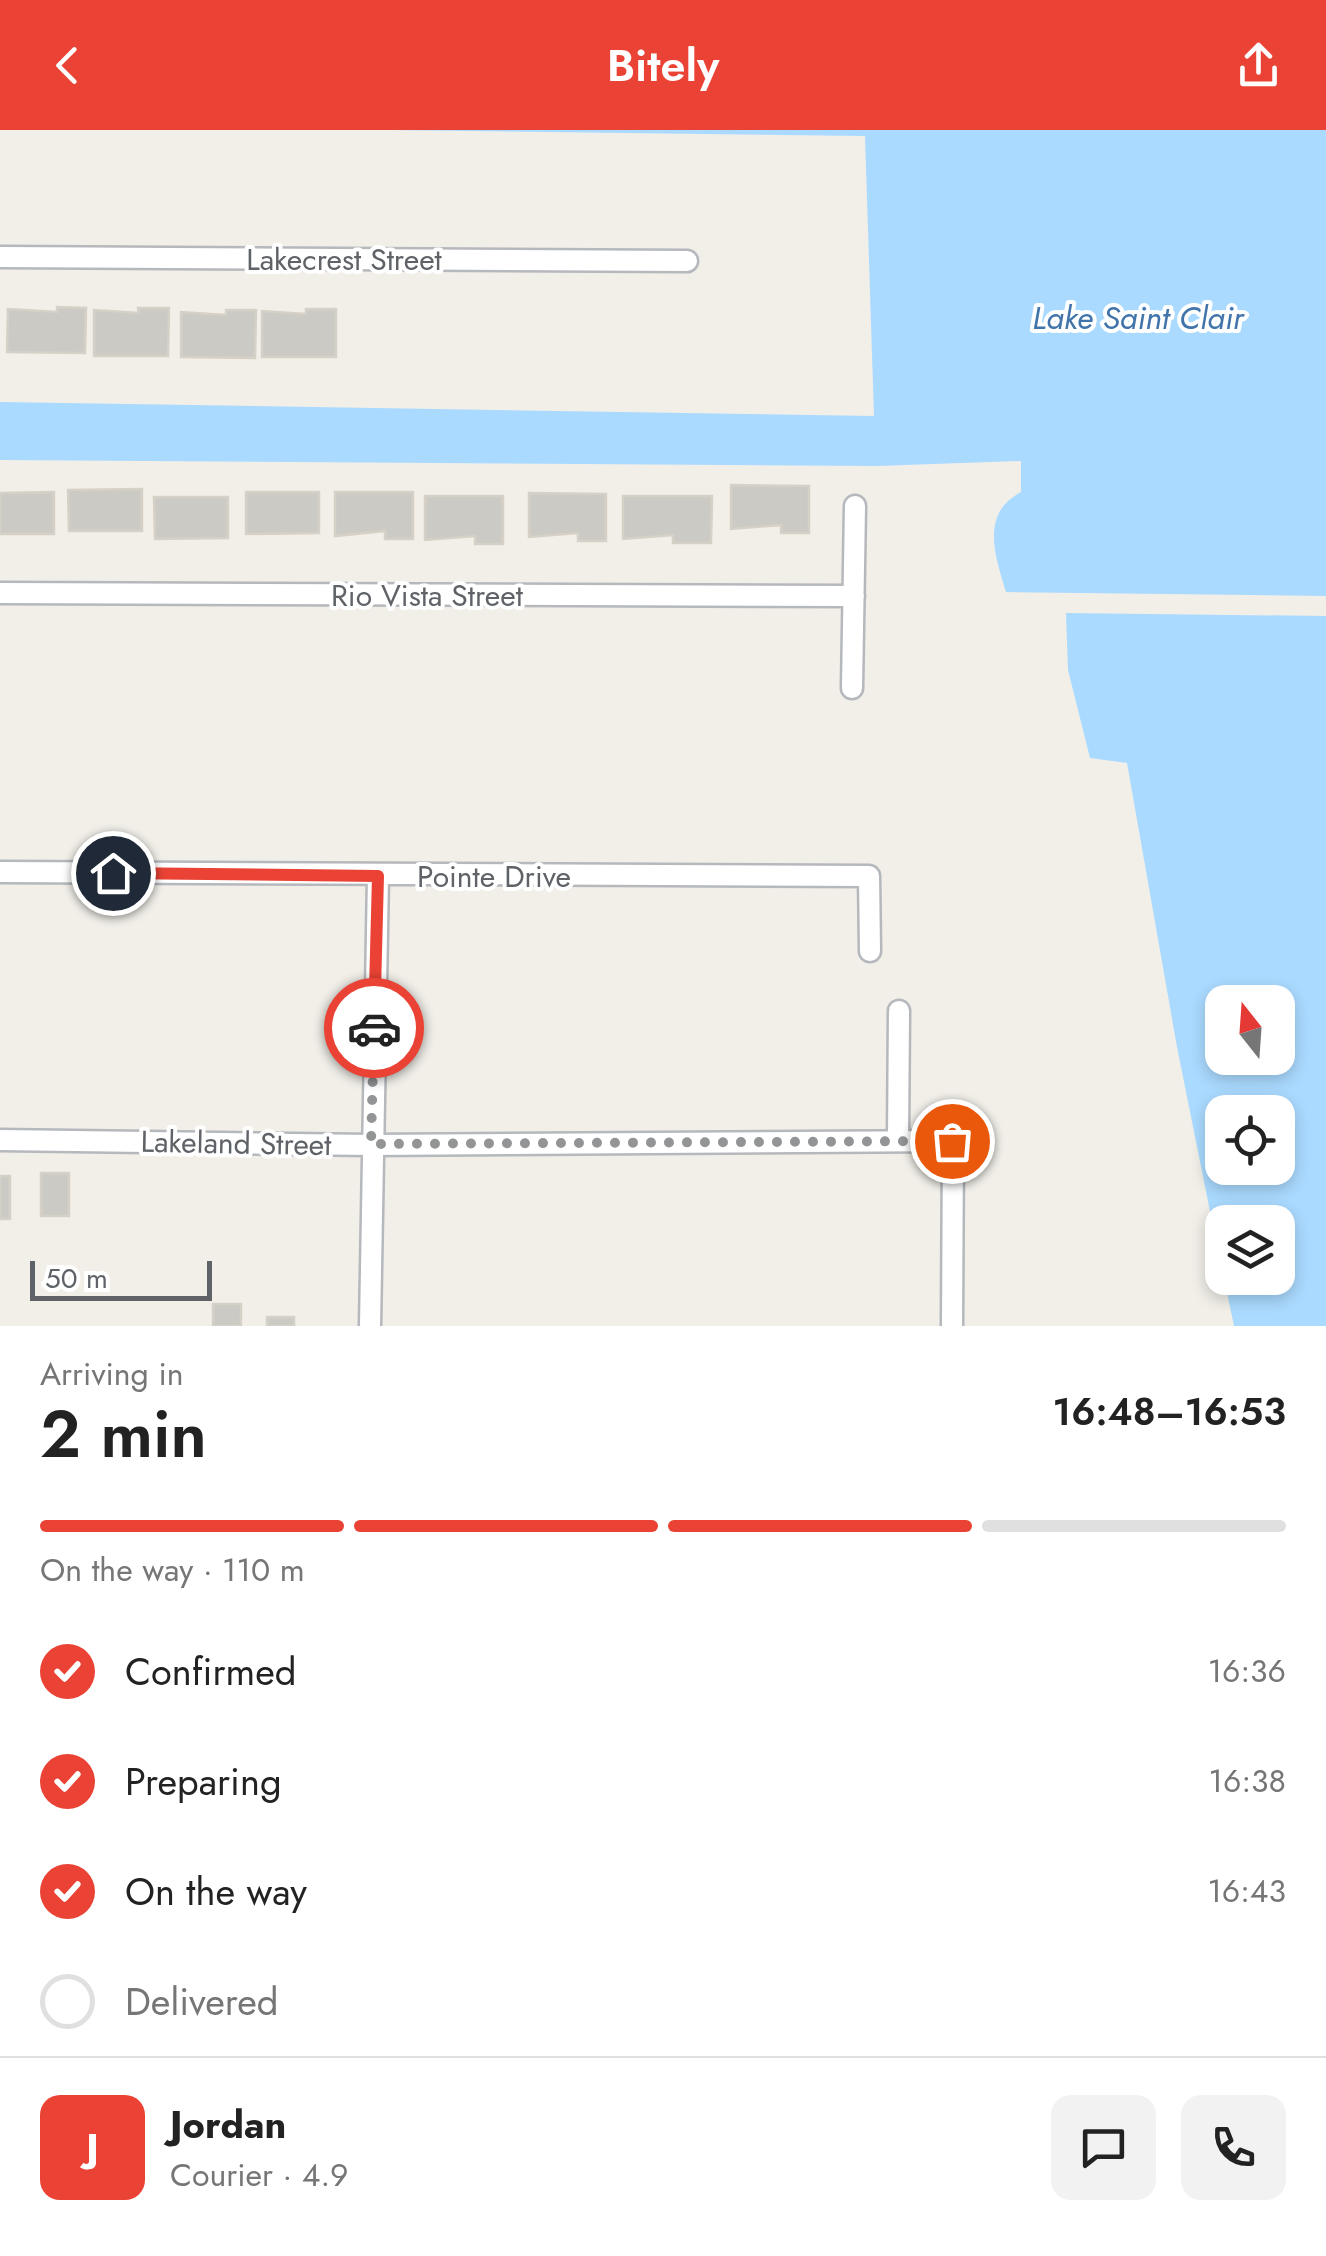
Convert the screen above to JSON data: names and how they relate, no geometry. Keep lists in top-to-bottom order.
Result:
{
  "streets": {
    "street": [
      "Lakecrest Street",
      "Rio Vista Street",
      "Pointe Drive",
      "Lakeland Street"
    ]
  },
  "water": ["Lake Saint Clair"],
  "scale_bar": "50 m",
  "north": "top",
  "page": {
    "header": "Bitely",
    "scale": "50 m",
    "heading": ["2 min", "Arriving in", "16:48–16:53"],
    "panel": ["Jordan", "Courier · 4.9"],
    "bar": "On the way · 110 m",
    "list": [
      ["Confirmed", "16:36"],
      ["Preparing", "16:38"],
      ["On the way", "16:43"],
      "Delivered"
    ],
    "round": "J"
  }
}
